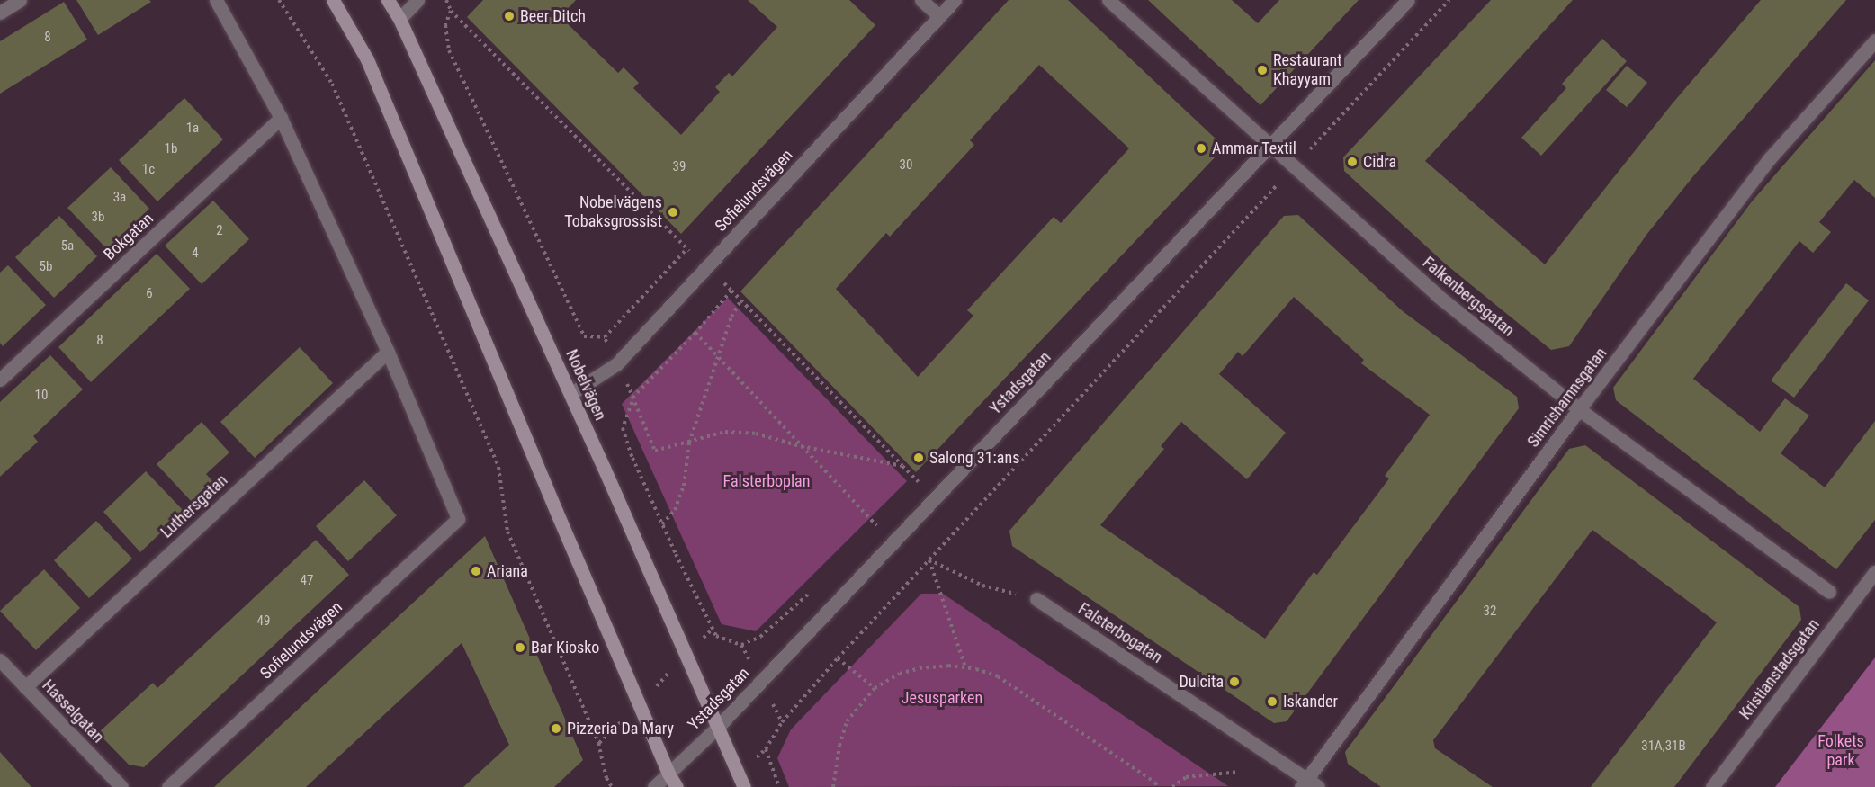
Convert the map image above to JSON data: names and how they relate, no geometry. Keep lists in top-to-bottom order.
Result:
{
  "streets": {
    "main road": ["Nobelvägen"],
    "street": [
      "Sofielundsvägen",
      "Bokgatan",
      "Falkenbergsgatan",
      "Ystadsgatan",
      "Simrishamnsgatan",
      "Luthersgatan",
      "Falsterbogatan",
      "Kristianstadsgatan",
      "Hasselgatan"
    ]
  },
  "crossings": [
    ["Sofielundsvägen", "Nobelvägen"],
    ["Sofielundsvägen", "Luthersgatan"],
    ["Falkenbergsgatan", "Ystadsgatan"],
    ["Falkenbergsgatan", "Simrishamnsgatan"],
    ["Ystadsgatan", "Nobelvägen"],
    ["Simrishamnsgatan", "Falsterbogatan"],
    ["Luthersgatan", "Hasselgatan"]
  ],
  "parks": ["Falsterboplan", "Jesusparken", "Folkets park"],
  "places": [
    "Beer Ditch",
    "Restaurant Khayyam",
    "Ammar Textil",
    "Cidra",
    "Nobelvägens Tobaksgrossist",
    "Salong 31:ans",
    "Ariana",
    "Bar Kiosko",
    "Dulcita",
    "Iskander",
    "Pizzeria Da Mary"
  ],
  "house_numbers": [
    "8",
    "1a",
    "1b",
    "30",
    "39",
    "1c",
    "3a",
    "3b",
    "2",
    "5a",
    "4",
    "5b",
    "6",
    "8",
    "10",
    "47",
    "32",
    "49",
    "31A,31B"
  ]
}
